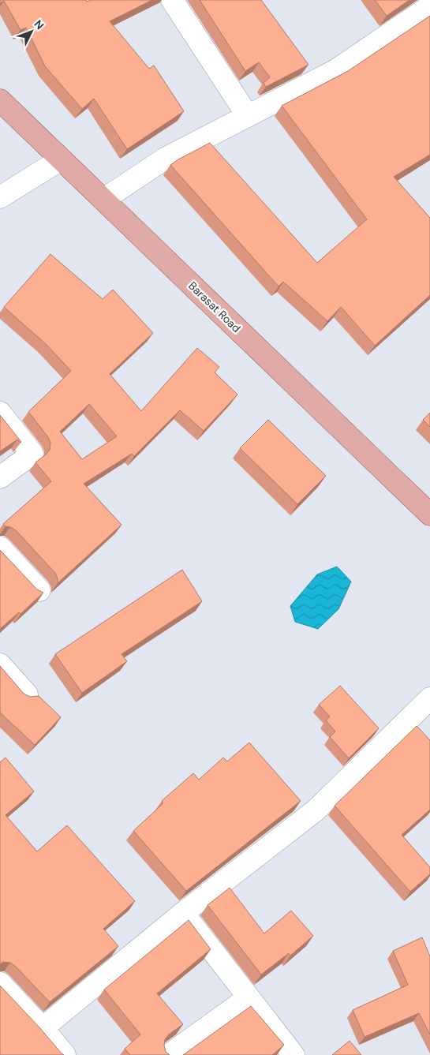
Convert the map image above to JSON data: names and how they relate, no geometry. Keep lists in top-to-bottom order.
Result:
{
  "streets": {
    "main road": ["Barasat Road"]
  },
  "north": "top right"
}
